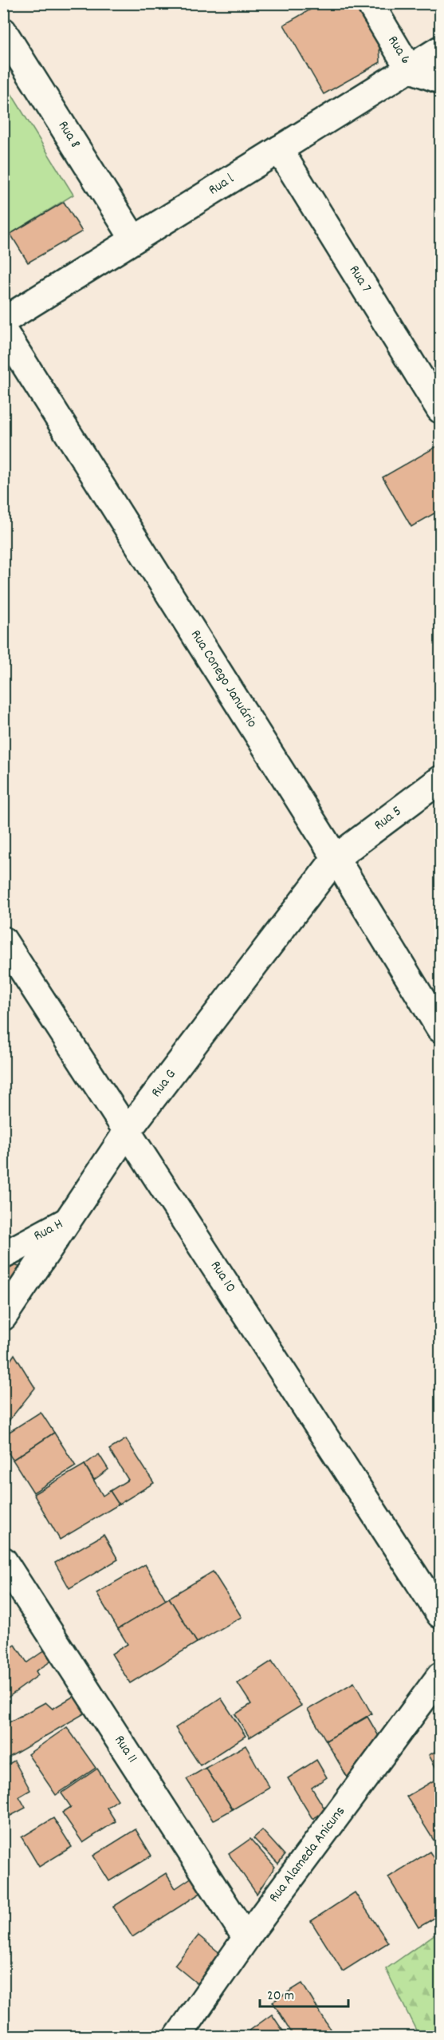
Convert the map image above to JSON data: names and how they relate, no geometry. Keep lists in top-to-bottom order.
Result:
{
  "streets": {
    "street": [
      "Rua 6",
      "Rua 8",
      "Rua l",
      "Rua 7",
      "Rua Conego Januário",
      "Rua 5",
      "Rua G",
      "Rua H",
      "Rua 10",
      "Rua 11",
      "Rua Alameda Anicuns"
    ]
  },
  "crossings": [
    ["Rua 6", "Rua l"],
    ["Rua 8", "Rua l"],
    ["Rua l", "Rua 7"],
    ["Rua Conego Januário", "Rua 5"],
    ["Rua Conego Januário", "Rua G"],
    ["Rua 5", "Rua G"],
    ["Rua G", "Rua H"],
    ["Rua G", "Rua 10"],
    ["Rua 11", "Rua Alameda Anicuns"]
  ],
  "scale_bar": "20 m"
}
